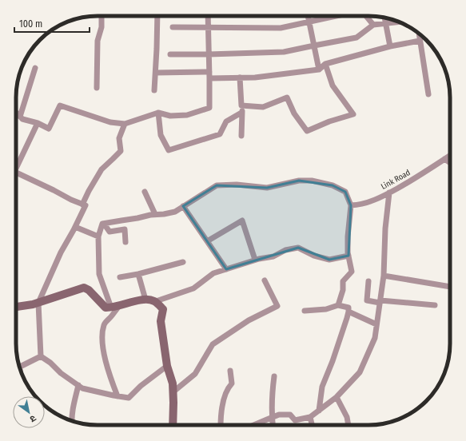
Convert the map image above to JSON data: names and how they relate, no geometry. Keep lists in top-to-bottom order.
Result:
{
  "streets": {
    "street": ["Link Road"]
  },
  "scale_bar": "100 m",
  "north": "bottom right"
}
